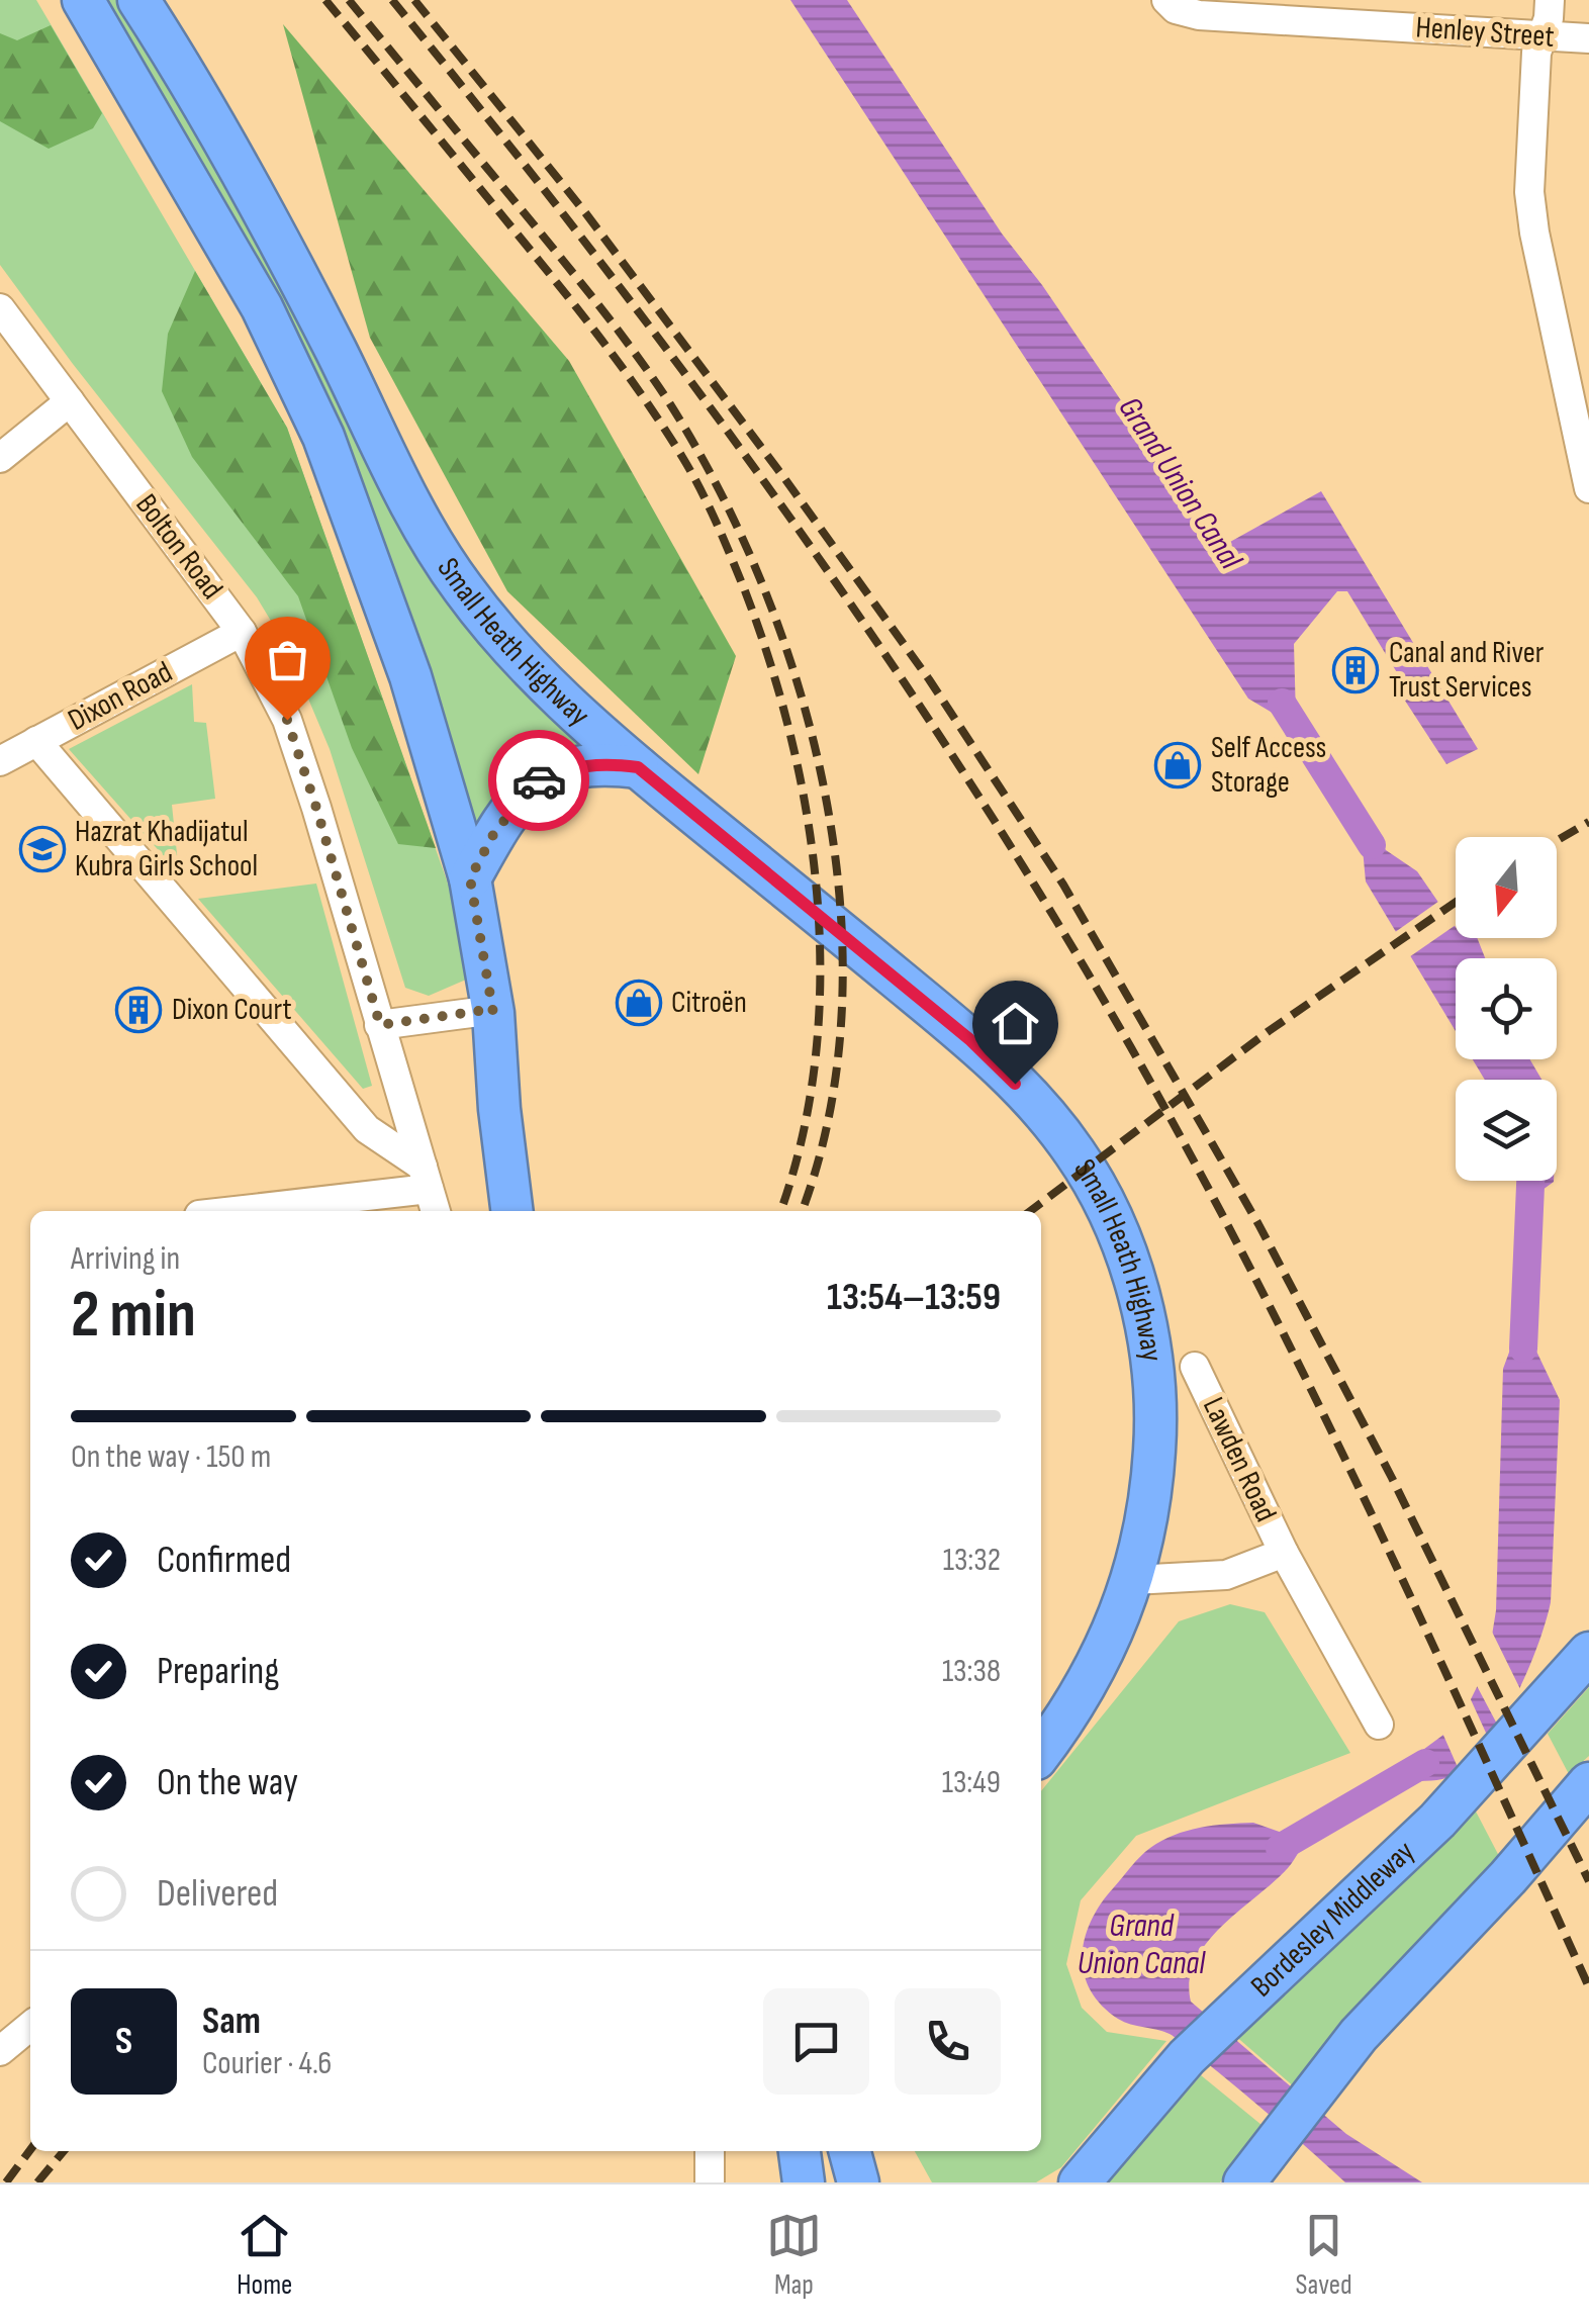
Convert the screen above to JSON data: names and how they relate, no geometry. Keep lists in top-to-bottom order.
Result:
{
  "streets": {
    "highway": ["Small Heath Highway", "Bordesley Middleway"],
    "street": [
      "Henley Street",
      "Bolton Road",
      "Dixon Road",
      "Lawden Road"
    ]
  },
  "crossings": [
    ["Bolton Road", "Dixon Road"],
    ["Small Heath Highway", "Lawden Road"]
  ],
  "water": ["Grand Union Canal"],
  "places": {
    "building": ["Canal and River Trust Services", "Dixon Court"],
    "shop": ["Self Access Storage", "Citroën"],
    "school or university": ["Hazrat Khadijatul Kubra Girls School"]
  },
  "north": "bottom",
  "page": {
    "heading": ["2 min", "Arriving in", "13:54–13:59"],
    "panel": ["Sam", "Courier · 4.6"],
    "bar": "On the way · 150 m",
    "list": [
      ["Confirmed", "13:32"],
      ["Preparing", "13:38"],
      ["On the way", "13:49"],
      "Delivered"
    ],
    "round": "S",
    "tabs": ["Home", "Map", "Saved"]
  }
}
